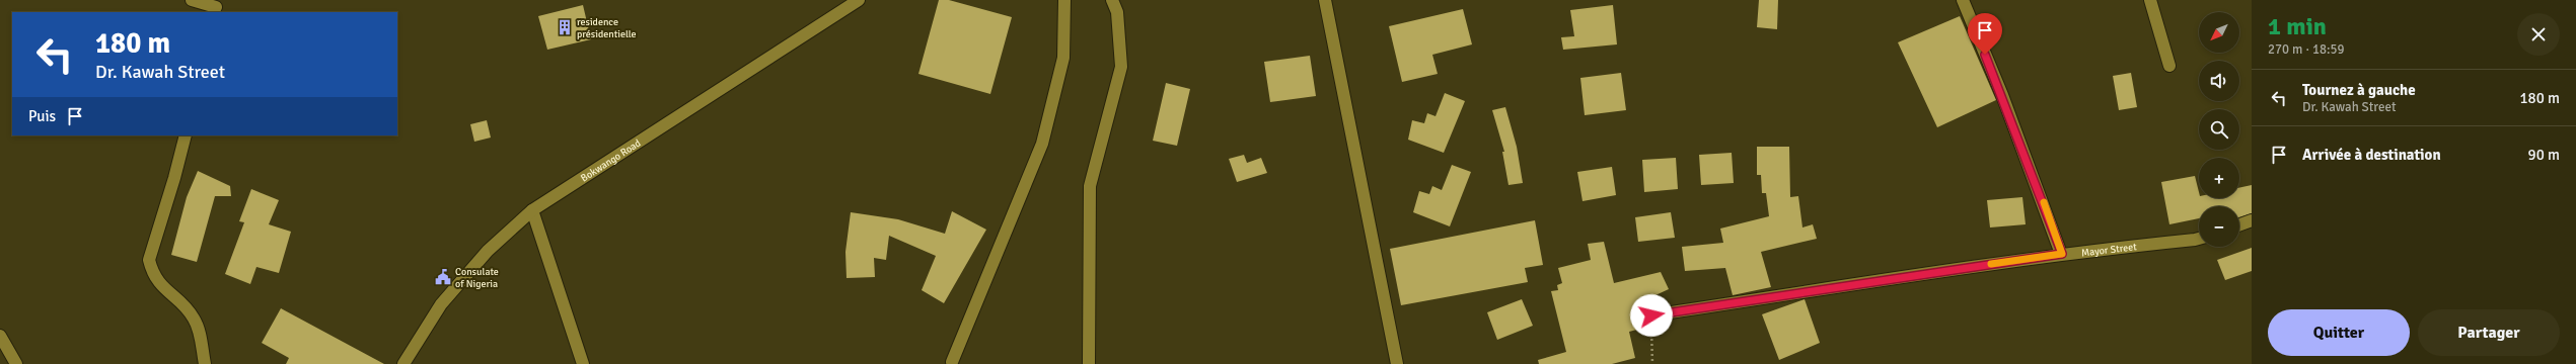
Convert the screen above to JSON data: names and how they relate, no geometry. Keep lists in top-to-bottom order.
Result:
{
  "streets": {
    "street": ["Bokwango Road", "Mayor Street"]
  },
  "places": {
    "building": ["residence présidentielle"],
    "public building": ["Consulate of Nigeria"]
  },
  "north": "bottom left",
  "page": {
    "heading": ["1 min", "270 m · 18:59"],
    "map_buttons": ["+", "−"],
    "turn": ["180 m", "Dr. Kawah Street"],
    "list": [
      {
        "name": "Tournez à gauche",
        "note": "Dr. Kawah Street",
        "value": "180 m"
      },
      {
        "name": "Arrivée à destination",
        "value": "90 m"
      }
    ],
    "then": "Puis",
    "buttons": ["Quitter", "Partager"]
  }
}
